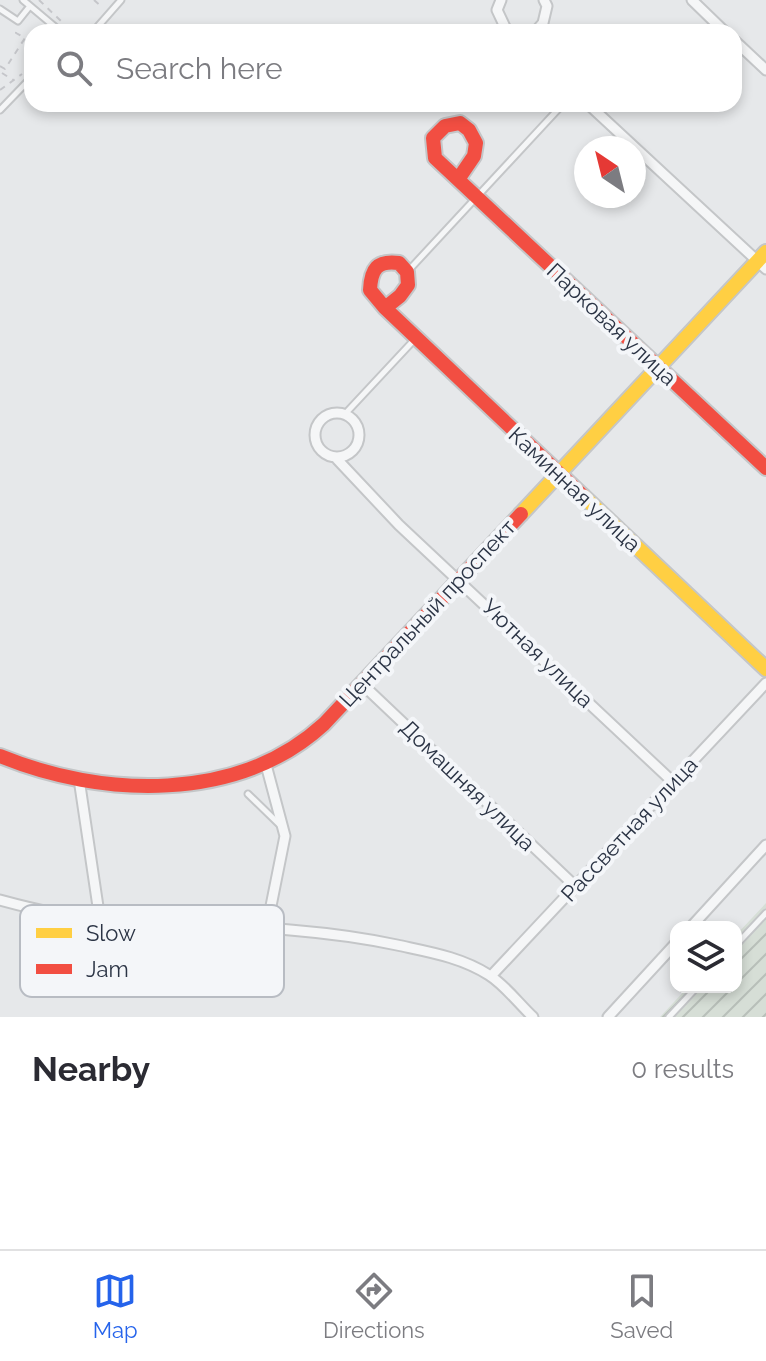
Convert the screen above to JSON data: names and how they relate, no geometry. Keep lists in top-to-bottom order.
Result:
{
  "streets": {
    "street": [
      "Парковая улица",
      "Каминная улица",
      "Центральный проспект",
      "Уютная улица",
      "Домашняя улица",
      "Рассветная улица"
    ]
  },
  "crossings": [
    ["Парковая улица", "Центральный проспект"],
    ["Каминная улица", "Центральный проспект"],
    ["Центральный проспект", "Уютная улица"],
    ["Центральный проспект", "Домашняя улица"],
    ["Уютная улица", "Рассветная улица"],
    ["Домашняя улица", "Рассветная улица"]
  ],
  "legend": ["Slow", "Jam"],
  "north": "top left",
  "page": {
    "search": "Search here",
    "heading": ["Nearby", "0 results"],
    "nav": ["Map", "Directions", "Saved"]
  }
}
